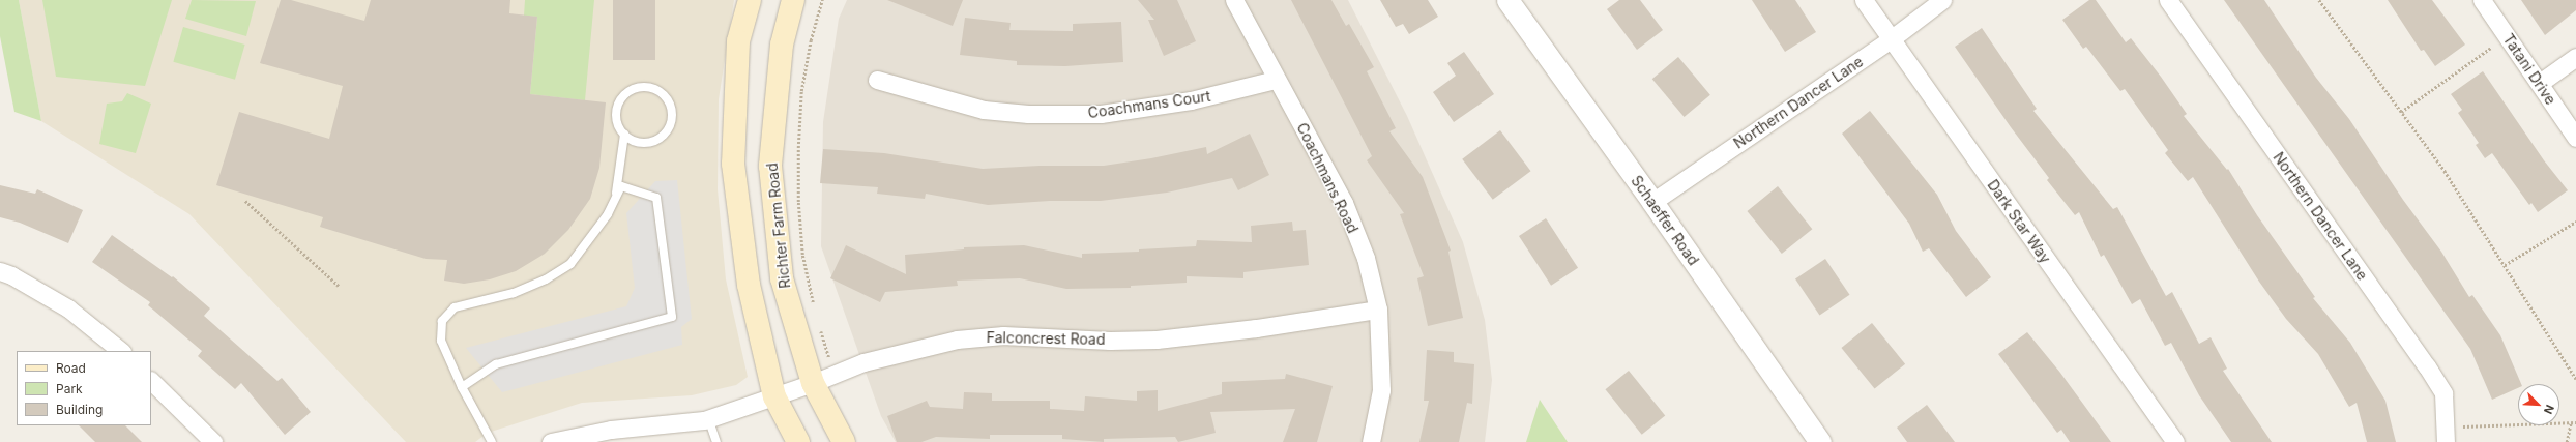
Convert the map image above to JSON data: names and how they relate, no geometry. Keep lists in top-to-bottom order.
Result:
{
  "streets": {
    "main road": ["Richter Farm Road"],
    "street": [
      "Tatani Drive",
      "Northern Dancer Lane",
      "Coachmans Court",
      "Coachmans Road",
      "Schaeffer Road",
      "Dark Star Way",
      "Falconcrest Road"
    ]
  },
  "crossings": [
    ["Northern Dancer Lane", "Schaeffer Road"],
    ["Northern Dancer Lane", "Dark Star Way"],
    ["Coachmans Court", "Coachmans Road"],
    ["Coachmans Road", "Falconcrest Road"],
    ["Richter Farm Road", "Falconcrest Road"]
  ],
  "legend": ["Road", "Park", "Building"],
  "north": "bottom right"
}
